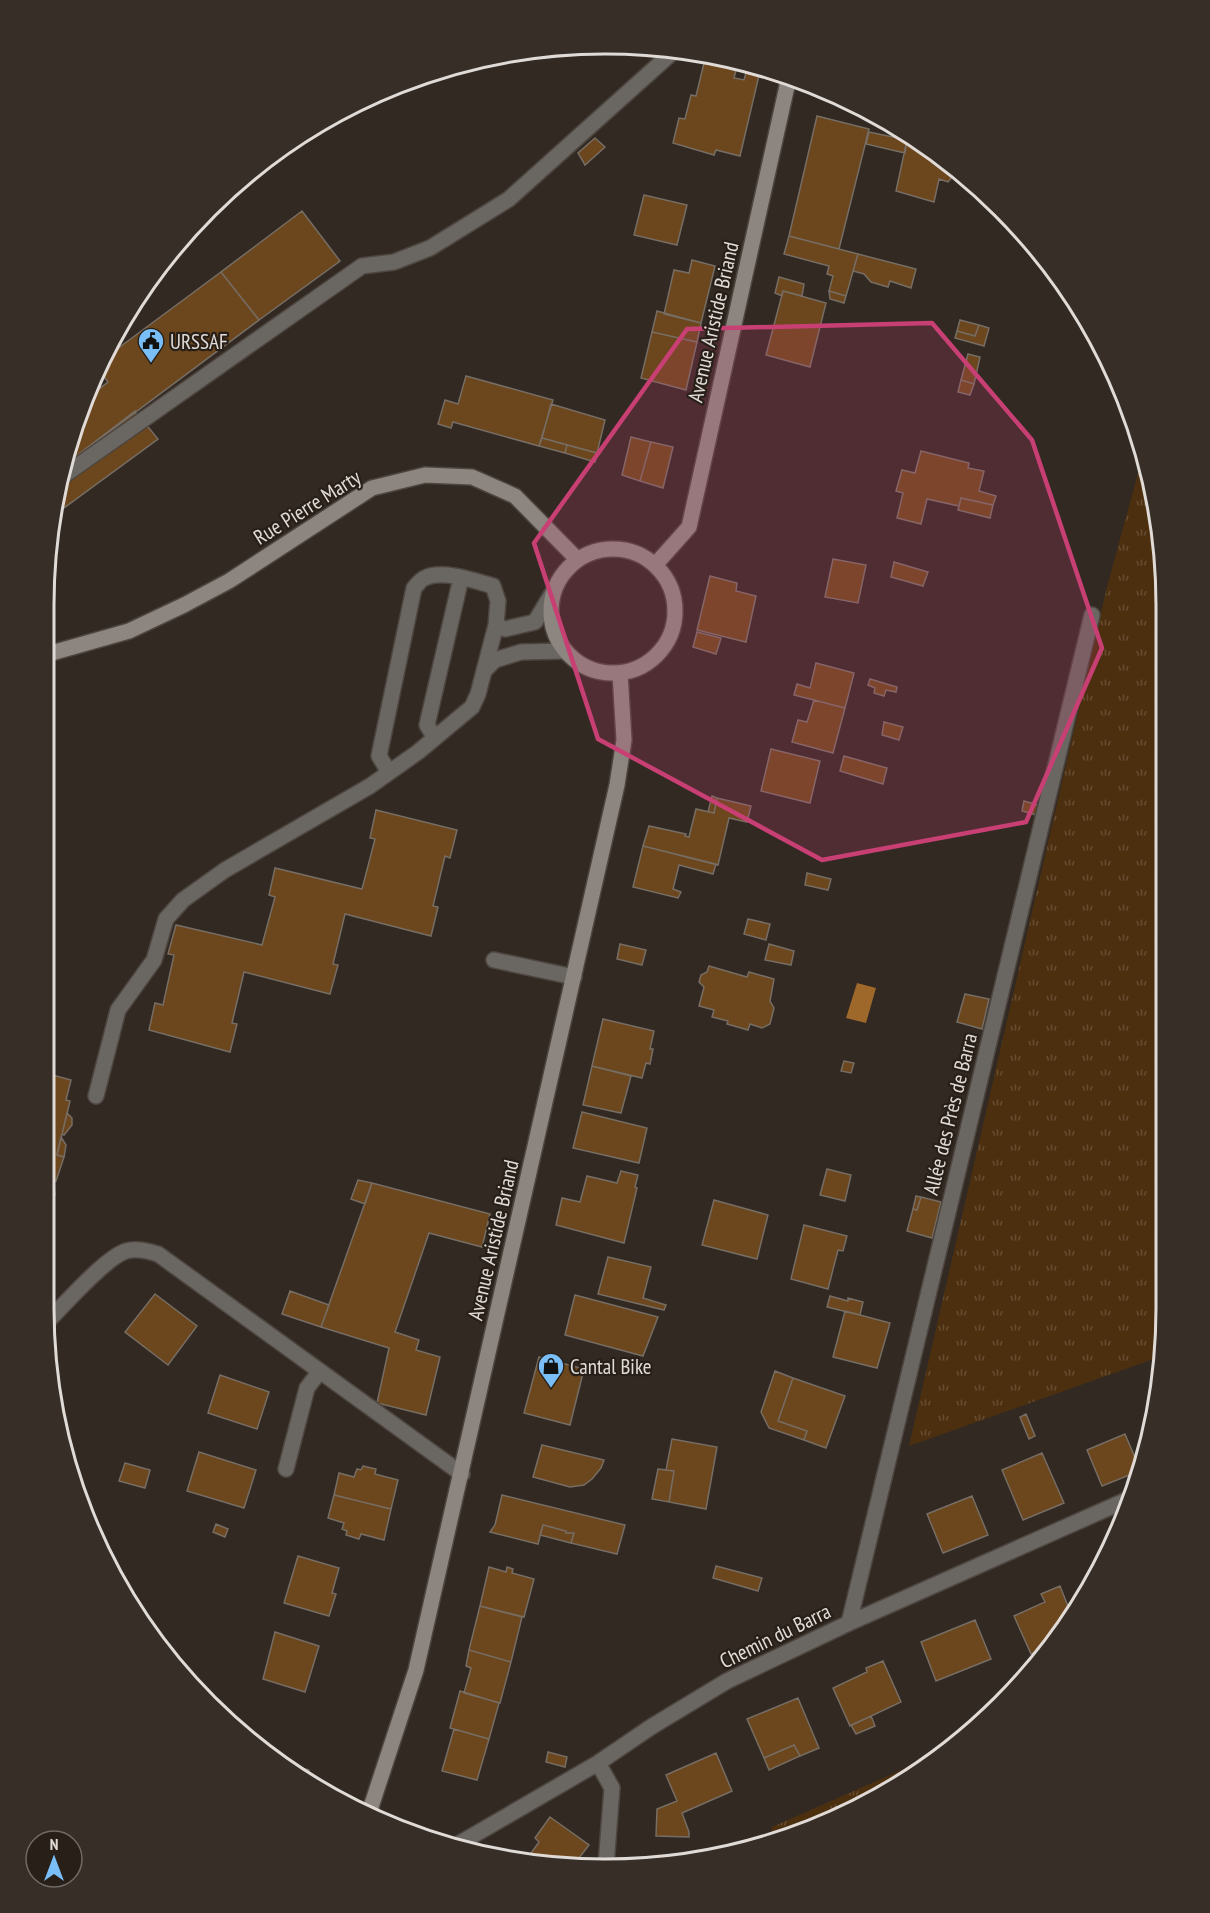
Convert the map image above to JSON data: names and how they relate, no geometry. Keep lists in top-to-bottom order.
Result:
{
  "streets": {
    "main road": ["Avenue Aristide Briand", "Rue Pierre Marty"],
    "street": ["Allée des Près de Barra", "Chemin du Barra"]
  },
  "crossings": [
    ["Avenue Aristide Briand", "Rue Pierre Marty"],
    ["Allée des Près de Barra", "Chemin du Barra"]
  ],
  "places": {
    "public building": ["URSSAF"],
    "shop": ["Cantal Bike"]
  },
  "north": "top"
}
